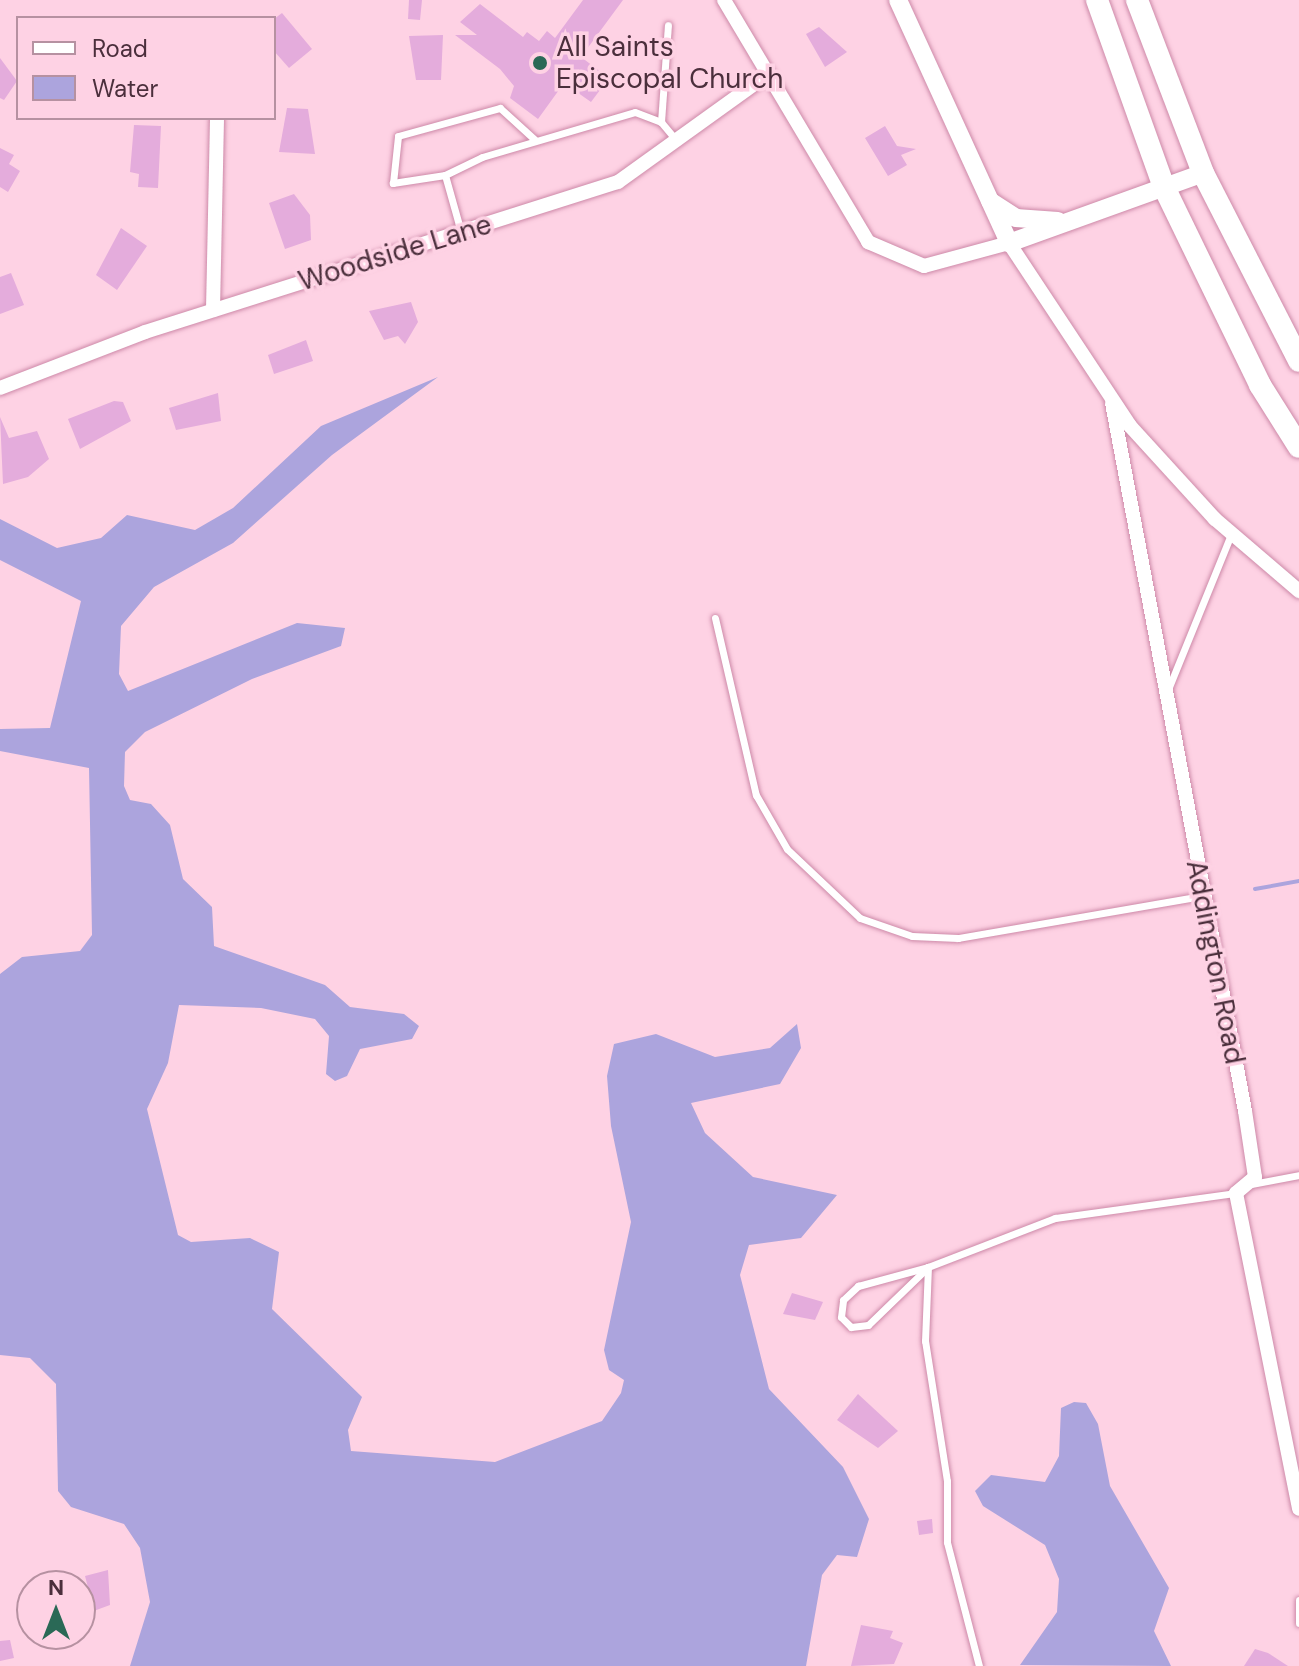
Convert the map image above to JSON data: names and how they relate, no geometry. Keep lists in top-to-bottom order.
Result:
{
  "streets": {
    "street": ["Woodside Lane", "Addington Road"]
  },
  "places": ["All Saints Episcopal Church"],
  "legend": ["Road", "Water"],
  "north": "top"
}
